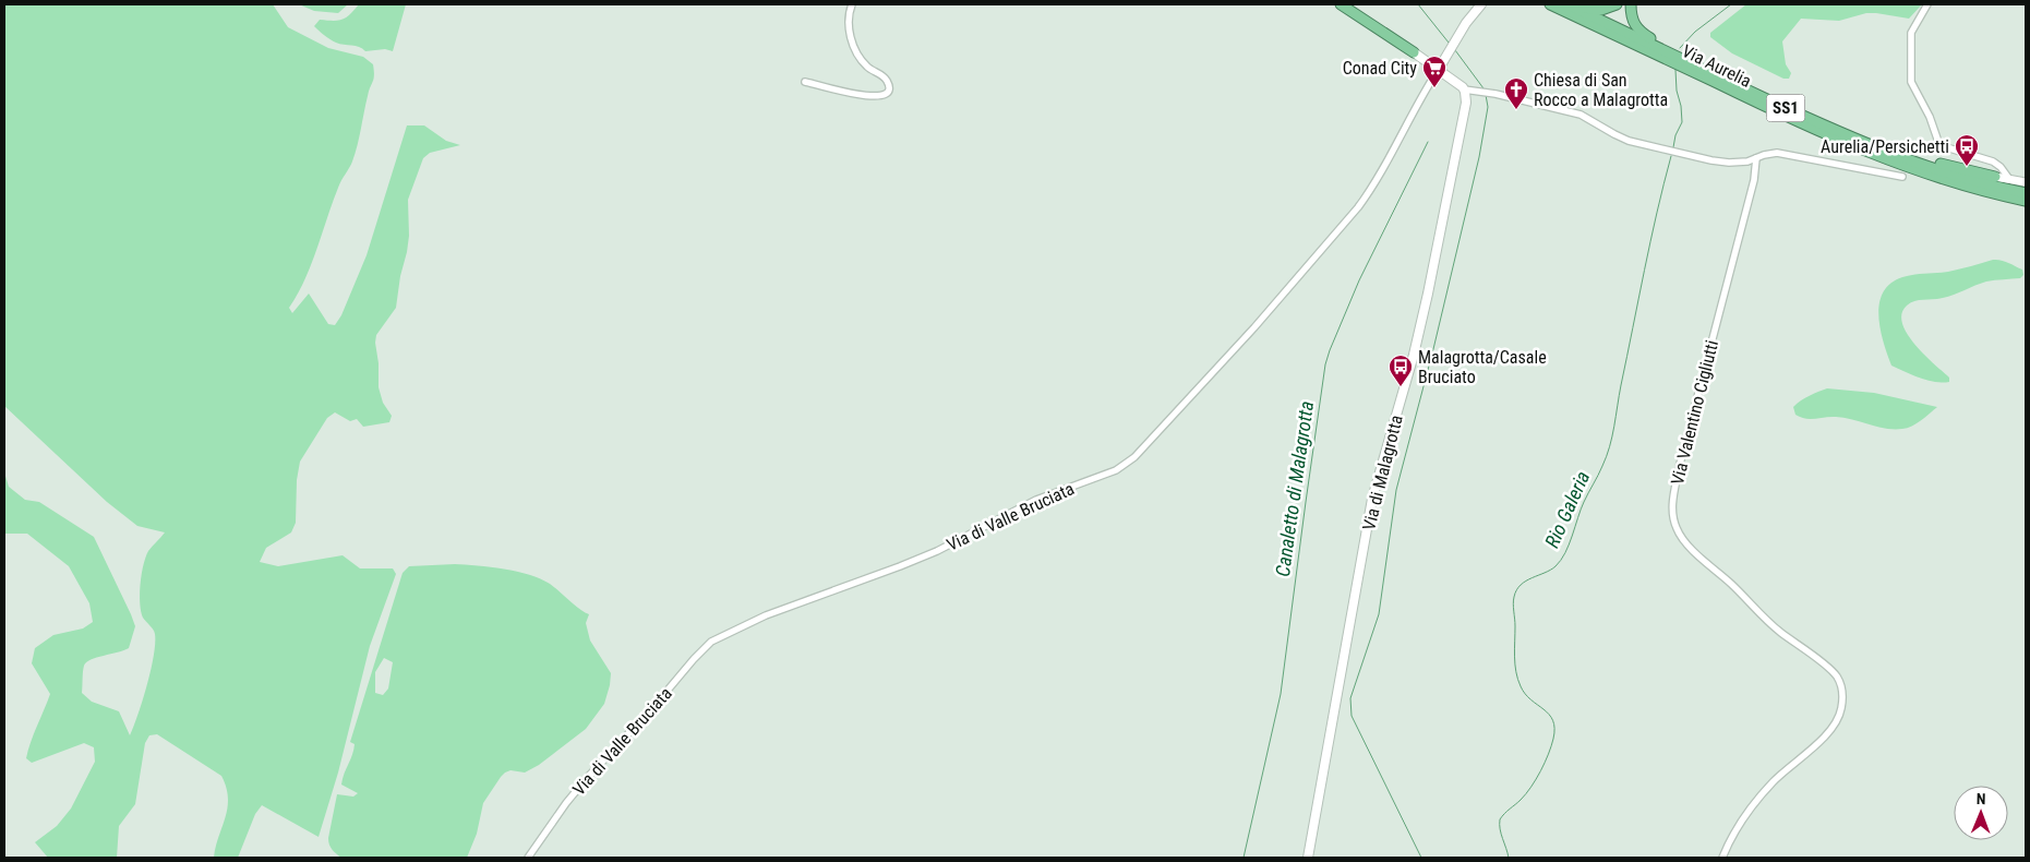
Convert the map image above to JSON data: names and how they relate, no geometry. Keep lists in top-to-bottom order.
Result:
{
  "streets": {
    "highway": ["Via Aurelia", "SS1"],
    "main road": ["Via di Malagrotta"],
    "street": ["Via Valentino Cigliutti", "Via di Valle Bruciata"]
  },
  "water": ["Canaletto di Malagrotta", "Rio Galeria"],
  "places": {
    "supermarket": ["Conad City"],
    "church": ["Chiesa di San Rocco a Malagrotta"],
    "bus stop": ["Aurelia/Persichetti", "Malagrotta/Casale Bruciato"]
  },
  "north": "top"
}
